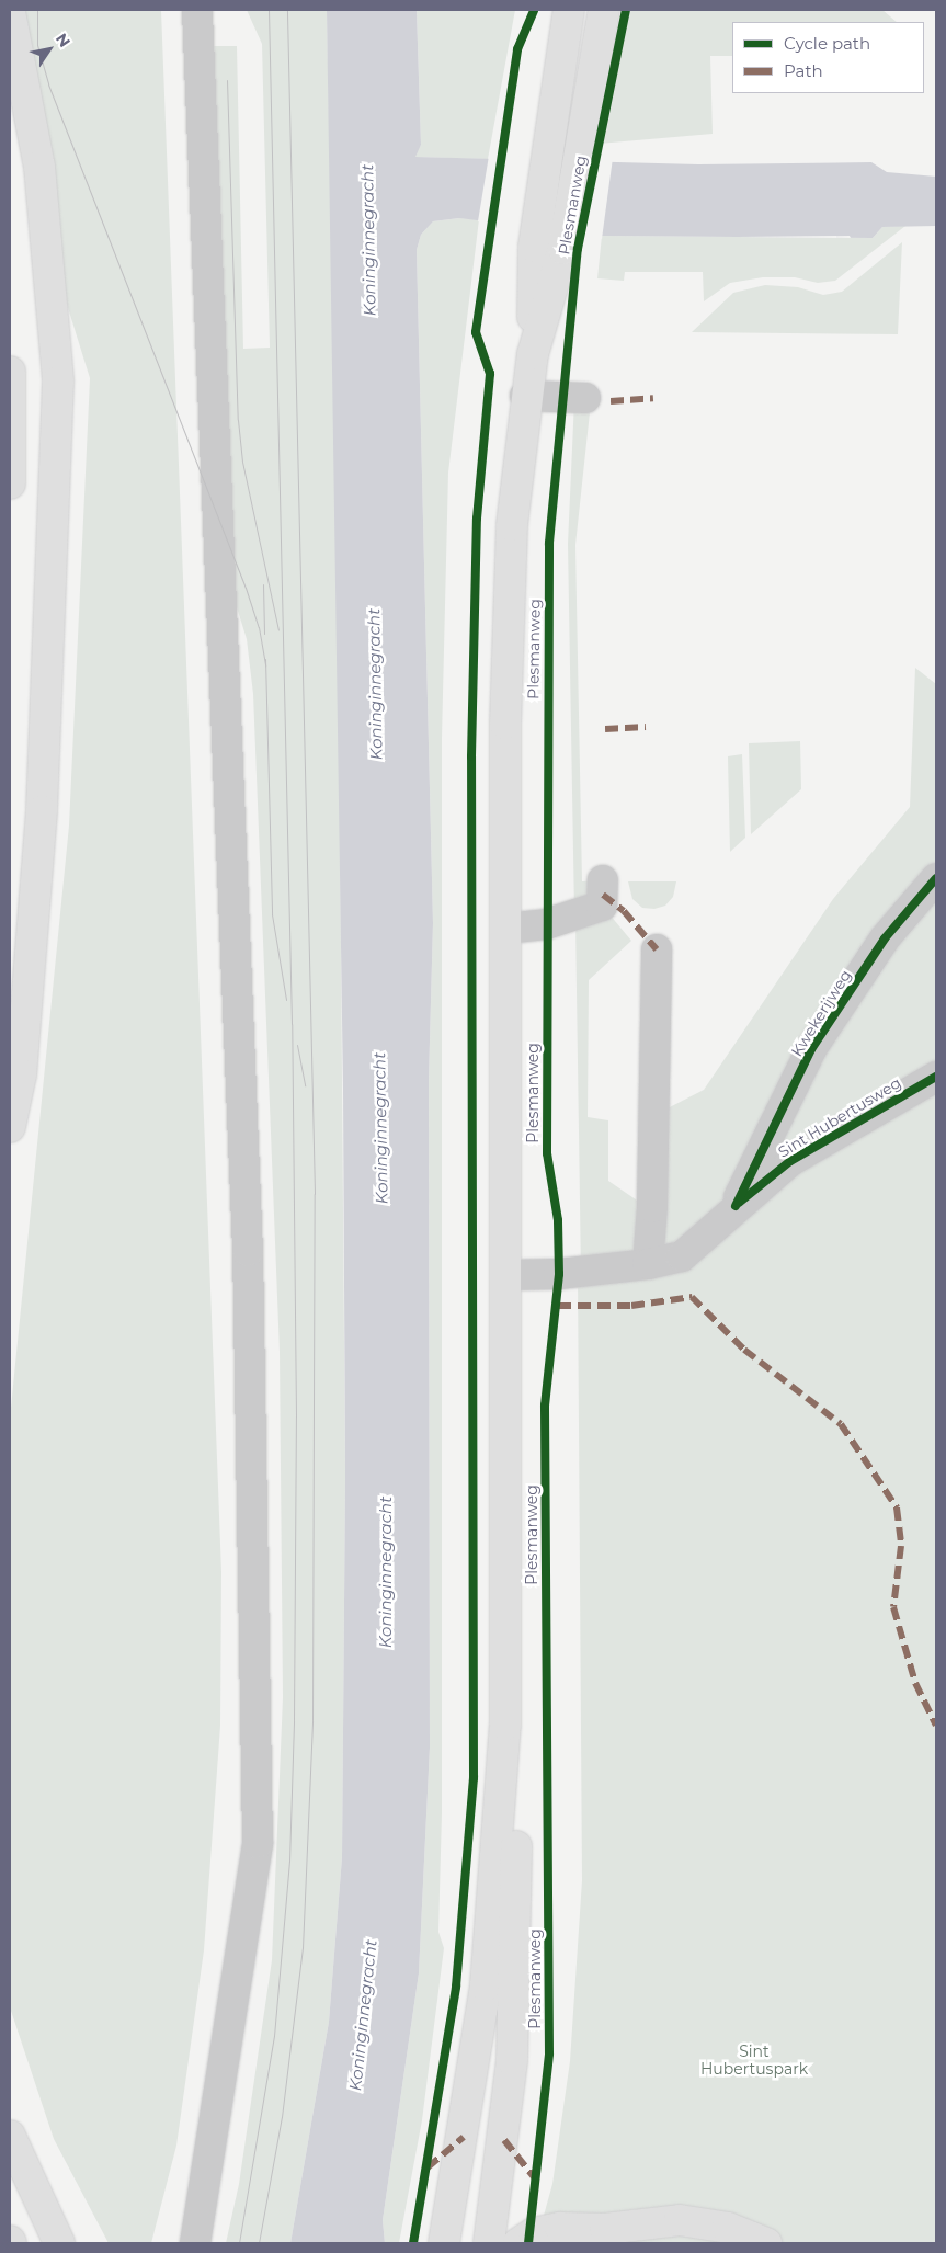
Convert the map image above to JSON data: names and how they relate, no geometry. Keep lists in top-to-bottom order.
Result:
{
  "streets": {
    "main road": ["Plesmanweg"],
    "street": ["Kwekerijweg", "Sint Hubertusweg"]
  },
  "crossings": [
    ["Plesmanweg", "Sint Hubertusweg"],
    ["Kwekerijweg", "Sint Hubertusweg"]
  ],
  "water": ["Koninginnegracht"],
  "parks": ["Sint Hubertuspark"],
  "legend": ["Cycle path", "Path"],
  "north": "top right"
}
